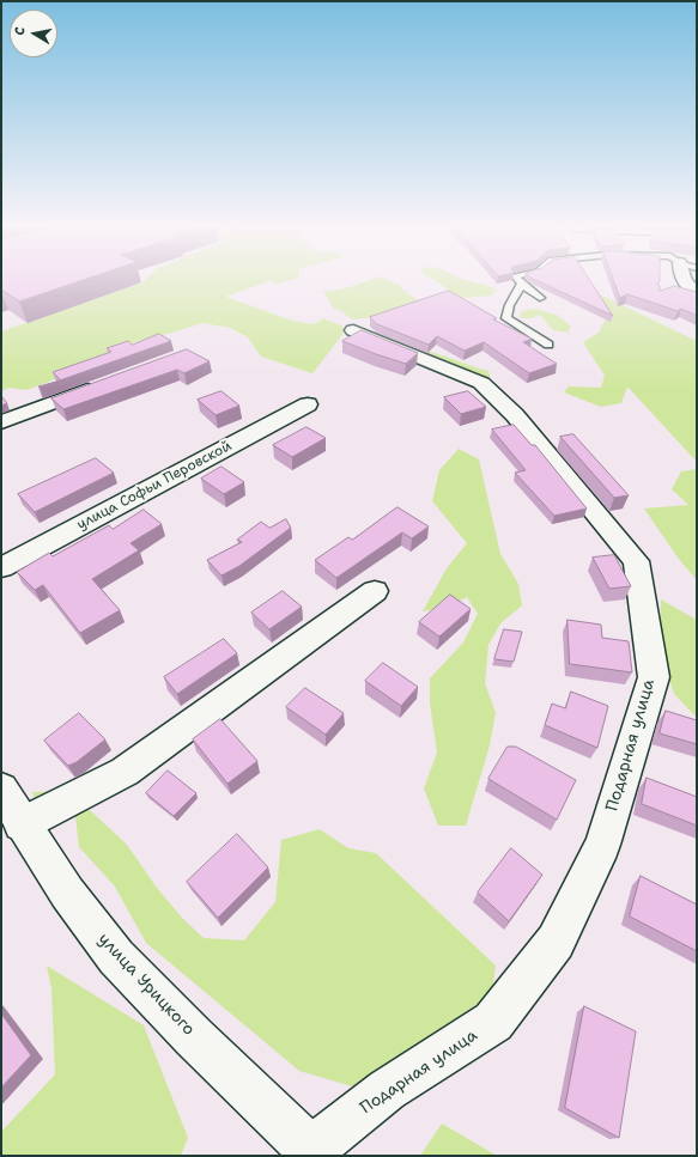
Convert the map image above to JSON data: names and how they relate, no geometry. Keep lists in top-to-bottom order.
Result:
{
  "streets": {
    "street": ["улица Софьи Перовской", "Подарная улица", "улица Урицкого"]
  },
  "crossings": [
    ["Подарная улица", "улица Урицкого"]
  ],
  "north": "left"
}
